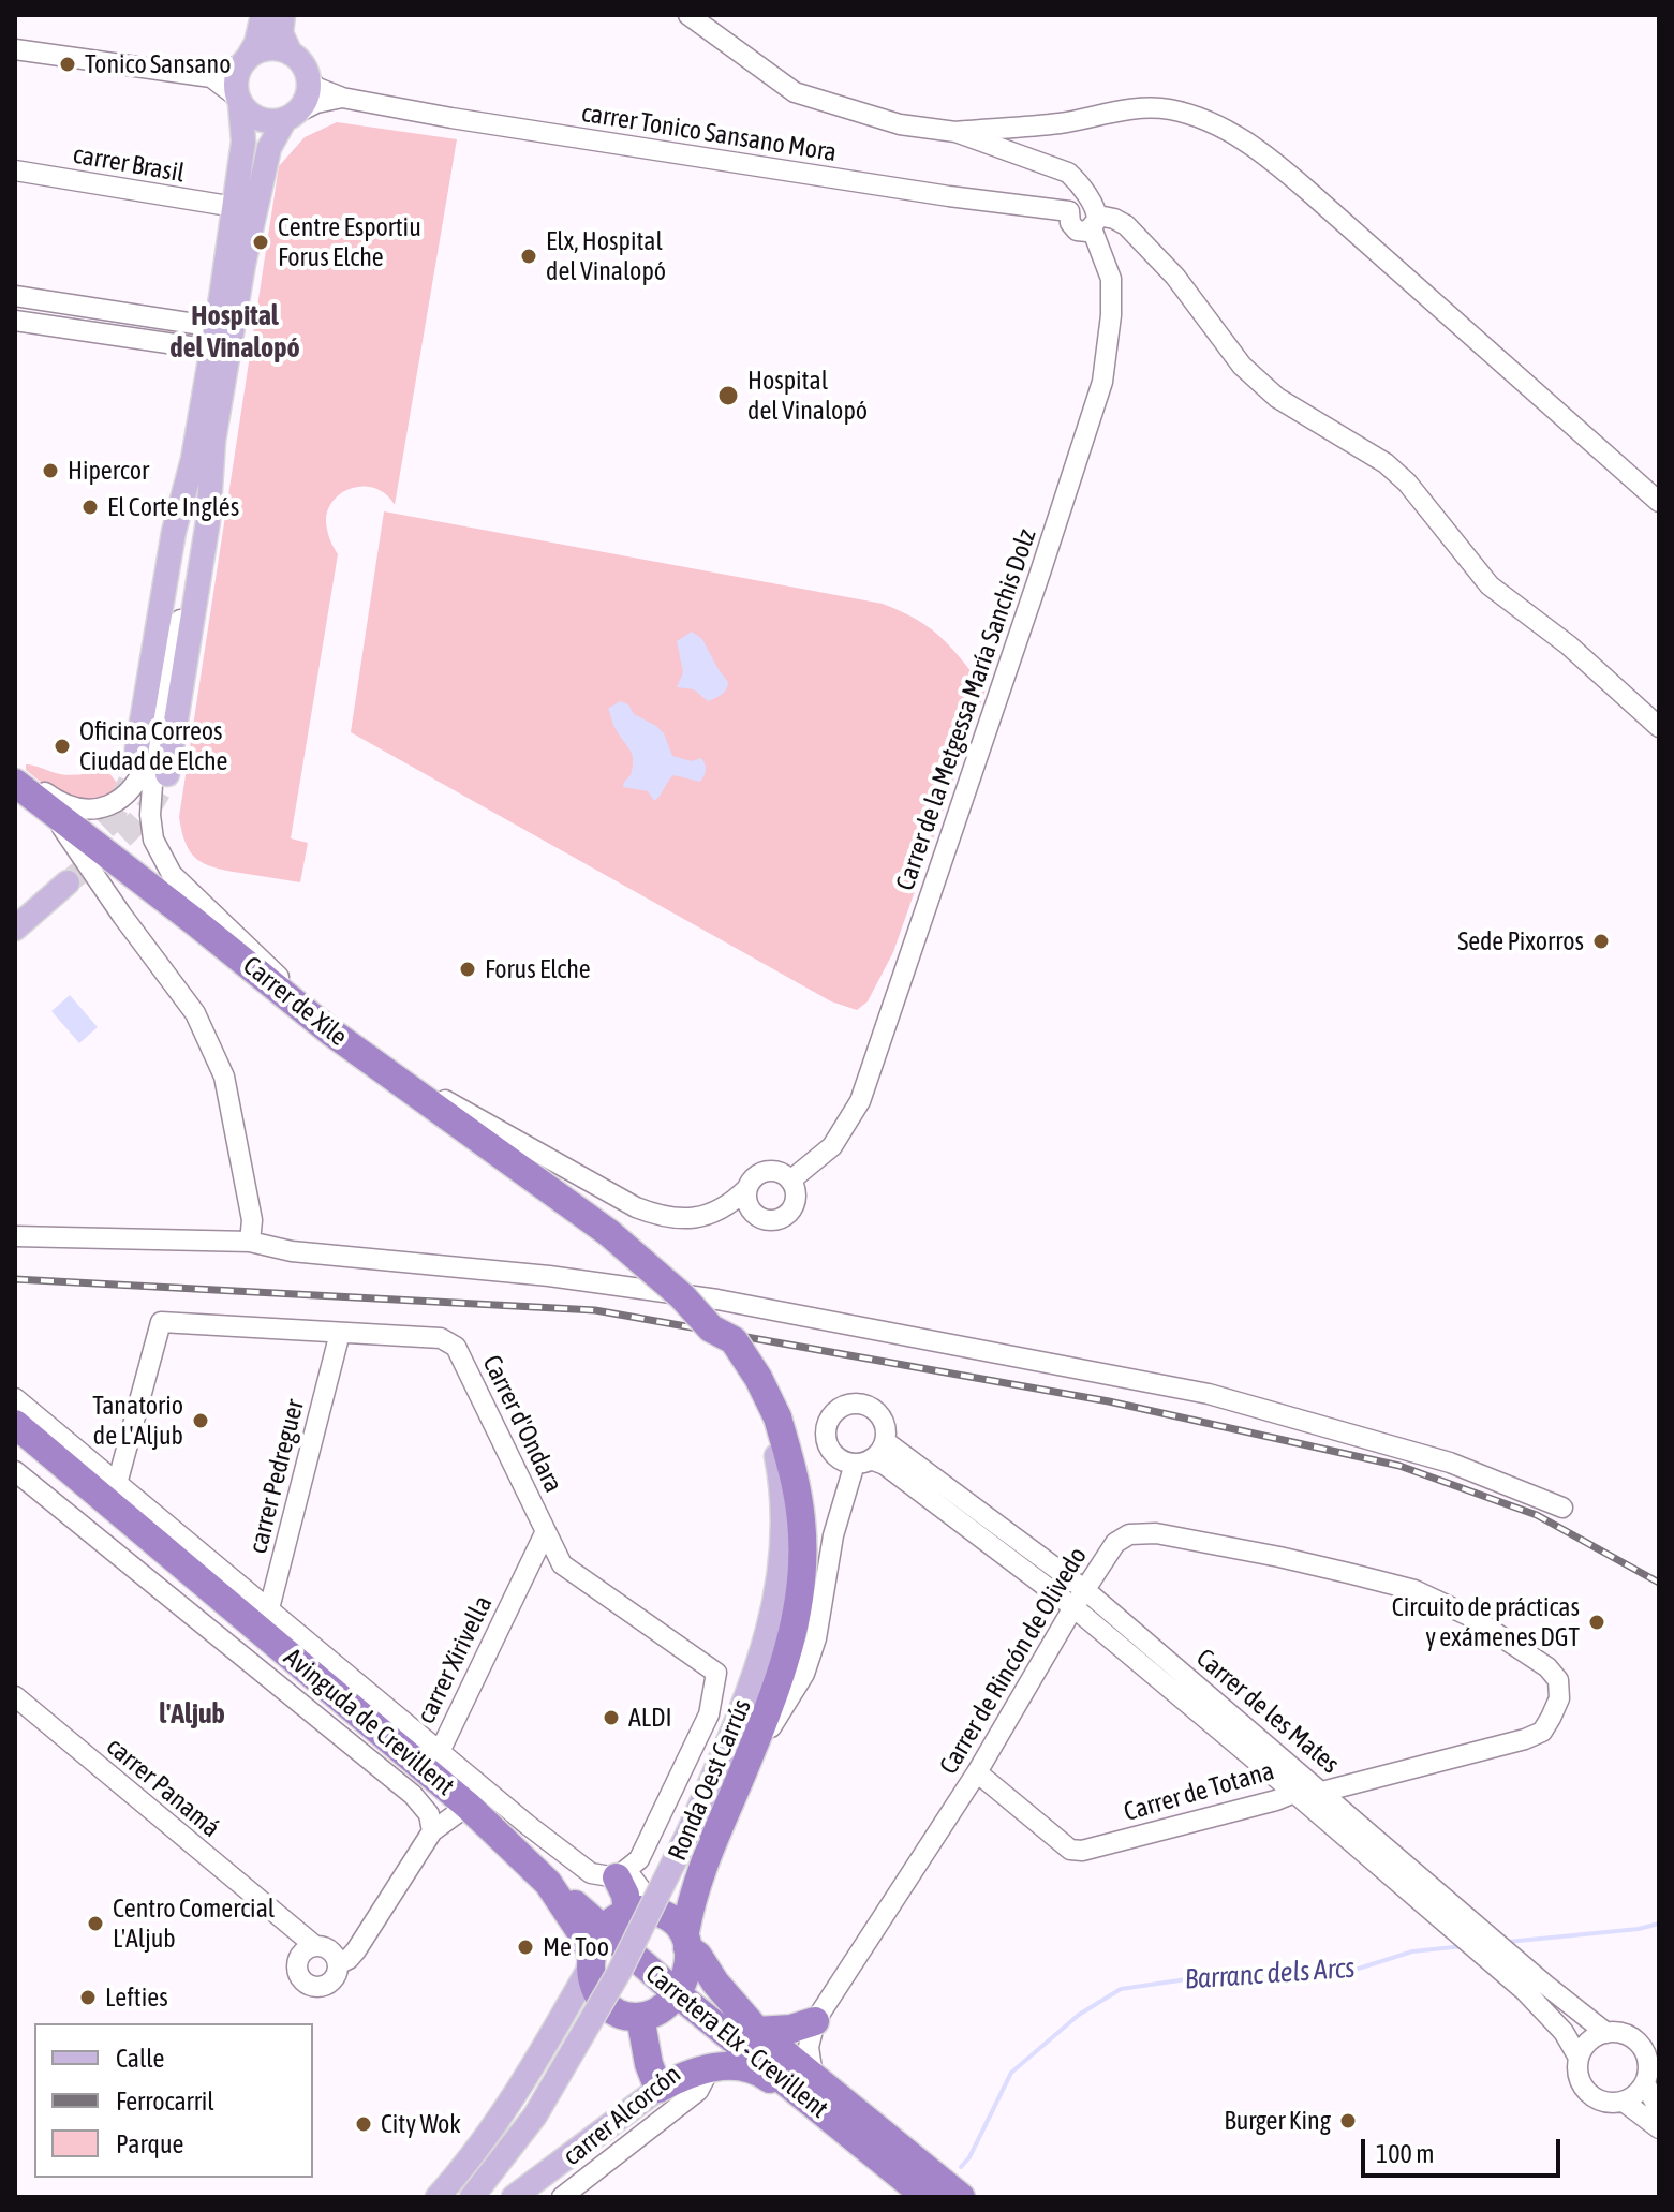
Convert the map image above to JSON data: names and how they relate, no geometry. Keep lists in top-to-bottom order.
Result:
{
  "streets": {
    "highway": [
      "Carrer de Xile",
      "Avinguda de Crevillent",
      "Ronda Oest Carrús",
      "Carretera Elx - Crevillent"
    ],
    "street": [
      "carrer Tonico Sansano Mora",
      "carrer Brasil",
      "Carrer de la Metgessa María Sanchis Dolz",
      "Carrer d'Ondara",
      "carrer Pedreguer",
      "carrer Xirivella",
      "Carrer de Rincón de Olivedo",
      "Carrer de les Mates",
      "carrer Panamá",
      "Carrer de Totana",
      "carrer Alcorcón"
    ]
  },
  "crossings": [
    ["carrer Tonico Sansano Mora", "Carrer de la Metgessa María Sanchis Dolz"],
    ["Carrer de Xile", "Ronda Oest Carrús"],
    ["Carrer d'Ondara", "carrer Pedreguer"],
    ["Carrer d'Ondara", "carrer Xirivella"],
    ["Carrer d'Ondara", "Avinguda de Crevillent"],
    ["carrer Pedreguer", "Avinguda de Crevillent"],
    ["carrer Xirivella", "Avinguda de Crevillent"],
    ["Carrer de Rincón de Olivedo", "Carrer de les Mates"],
    ["Carrer de Rincón de Olivedo", "Carrer de Totana"],
    ["Carrer de Rincón de Olivedo", "Carretera Elx - Crevillent"],
    ["Carrer de les Mates", "Carrer de Totana"],
    ["Avinguda de Crevillent", "Carretera Elx - Crevillent"],
    ["Ronda Oest Carrús", "Carretera Elx - Crevillent"]
  ],
  "districts": ["Hospital del Vinalopó", "l'Aljub"],
  "water": ["Barranc dels Arcs"],
  "places": [
    "Tonico Sansano",
    "Centre Esportiu Forus Elche",
    "Elx, Hospital del Vinalopó",
    "Hospital del Vinalopó",
    "Hipercor",
    "El Corte Inglés",
    "Oficina Correos Ciudad de Elche",
    "Sede Pixorros",
    "Forus Elche",
    "Tanatorio de L'Aljub",
    "Circuito de prácticas y exámenes DGT",
    "ALDI",
    "Centro Comercial L'Aljub",
    "Me Too",
    "Lefties",
    "Burger King",
    "City Wok"
  ],
  "legend": ["Calle", "Ferrocarril", "Parque"],
  "scale_bar": "100 m"
}
